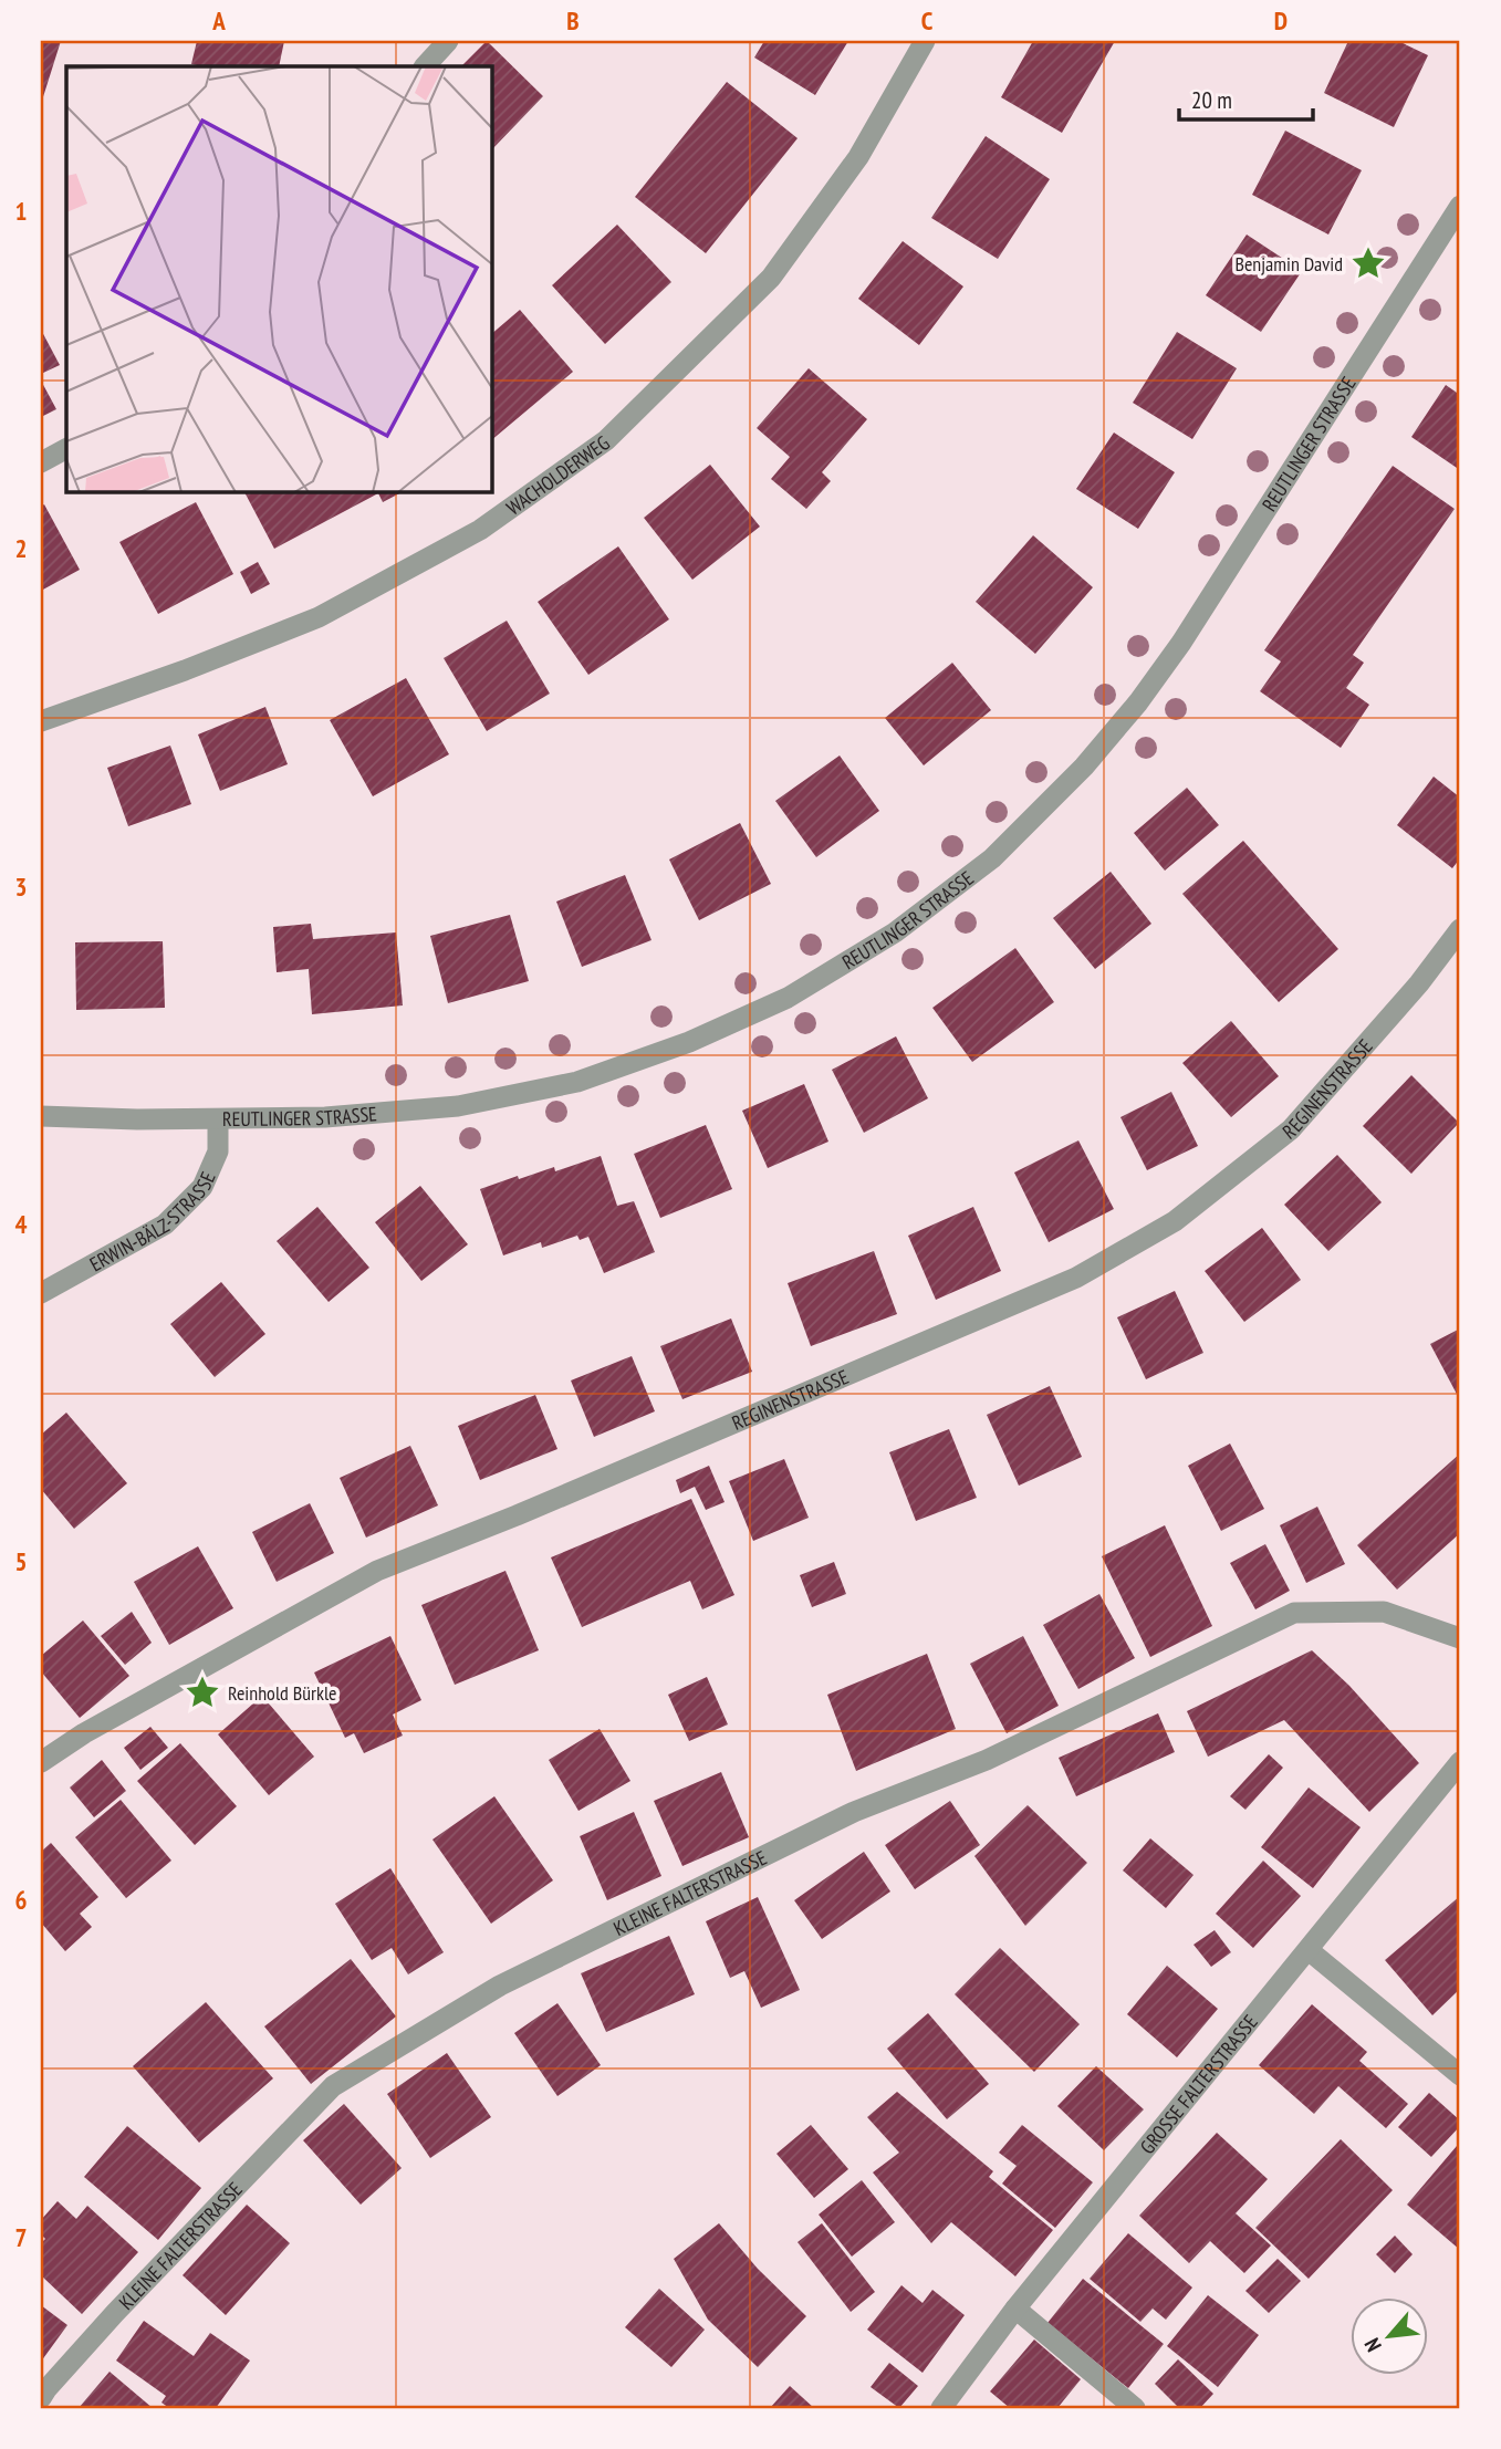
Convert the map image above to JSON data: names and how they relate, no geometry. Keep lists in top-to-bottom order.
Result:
{
  "streets": {
    "street": [
      "REUTLINGER STRASSE",
      "WACHOLDERWEG",
      "REGINENSTRASSE",
      "ERWIN-BÄLZ-STRASSE",
      "KLEINE FALTERSTRASSE",
      "GROSSE FALTERSTRASSE"
    ]
  },
  "crossings": [
    ["REUTLINGER STRASSE", "ERWIN-BÄLZ-STRASSE"]
  ],
  "places": {
    "place": ["Benjamin David", "Reinhold Bürkle"]
  },
  "scale_bar": "20 m",
  "north": "bottom left",
  "grid": {
    "columns": [
      "A",
      "B",
      "C",
      "D"
    ],
    "rows": [
      "1",
      "2",
      "3",
      "4",
      "5",
      "6",
      "7"
    ]
  }
}
